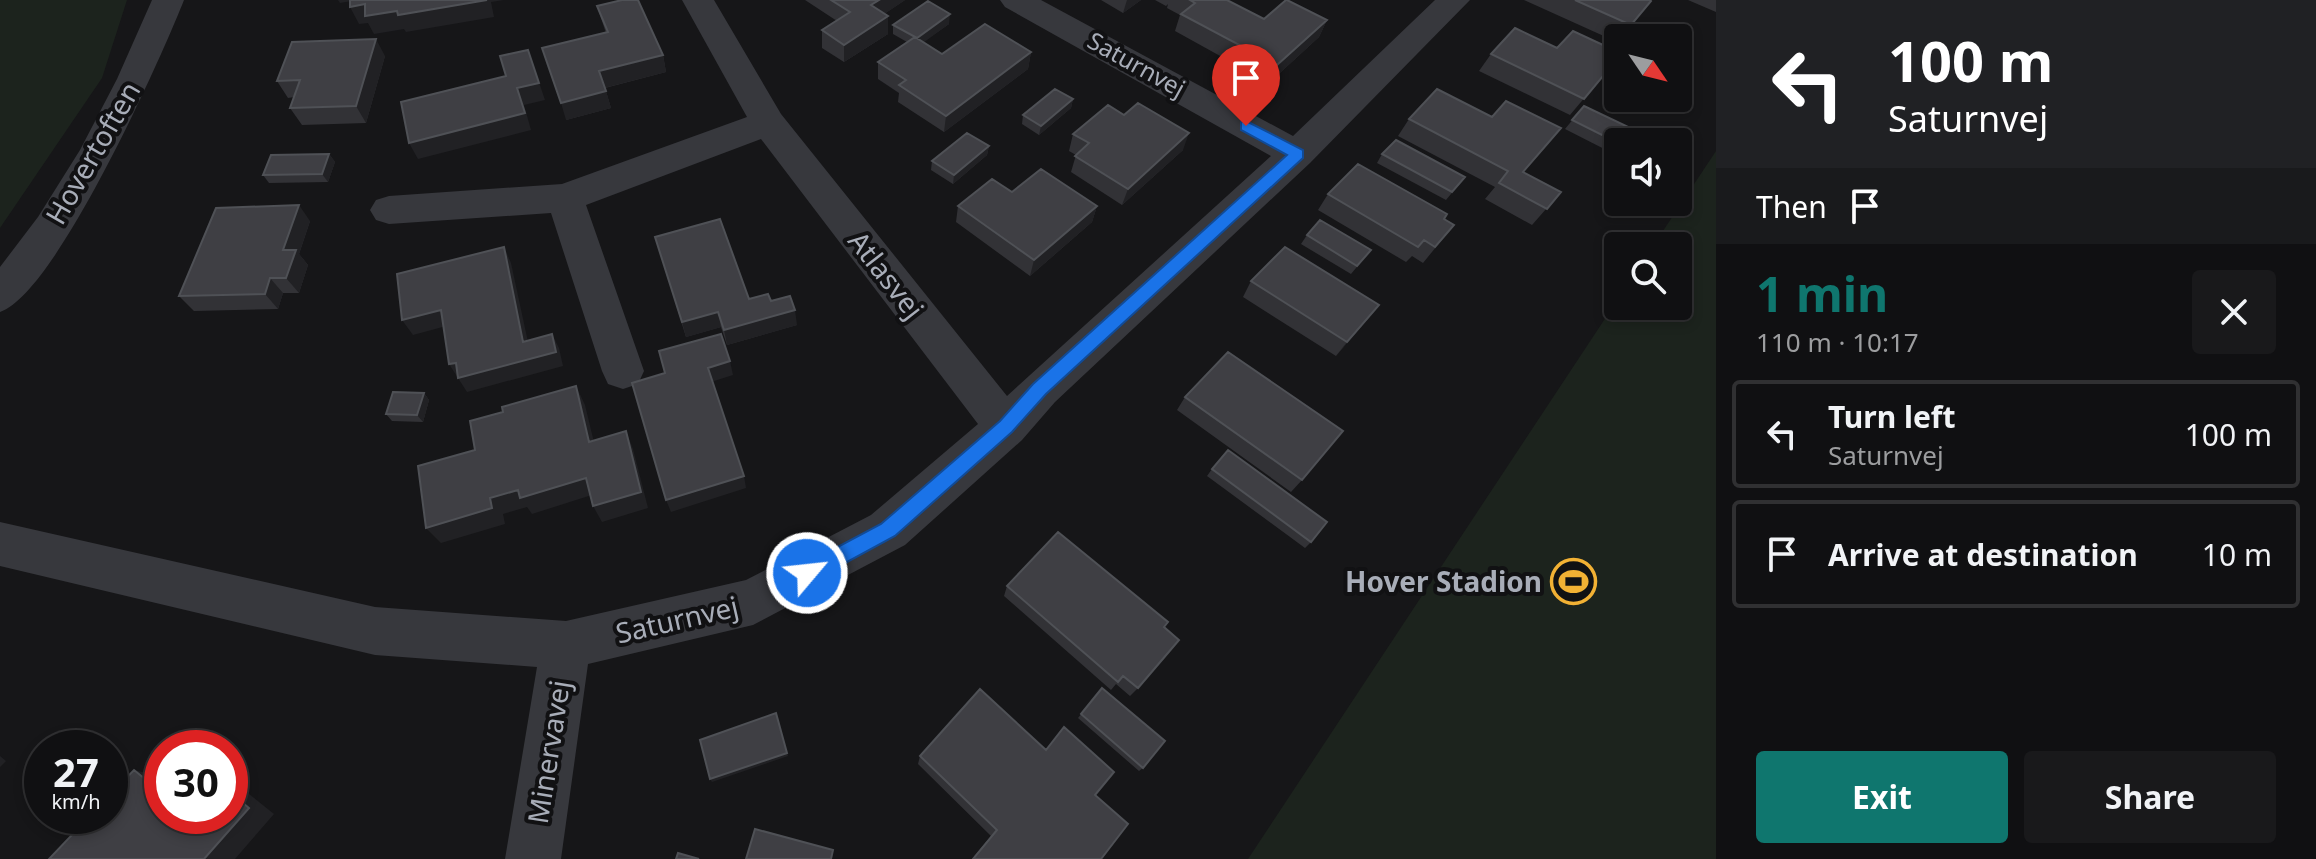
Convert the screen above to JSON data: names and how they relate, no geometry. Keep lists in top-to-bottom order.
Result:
{
  "streets": {
    "street": [
      "Saturnvej",
      "Hovertoften",
      "Atlasvej",
      "Minervavej"
    ]
  },
  "crossings": [
    ["Saturnvej", "Atlasvej"],
    ["Saturnvej", "Minervavej"]
  ],
  "places": {
    "sports": ["Hover Stadion"]
  },
  "north": "bottom right",
  "page": {
    "turn": ["100 m", "Saturnvej"],
    "then": "Then",
    "heading": ["1 min", "110 m · 10:17"],
    "list": [
      {
        "name": "Turn left",
        "note": "Saturnvej",
        "value": "100 m"
      },
      {
        "name": "Arrive at destination",
        "value": "10 m"
      }
    ],
    "speed": "27 km/h",
    "limit": "30",
    "buttons": ["Exit", "Share"]
  }
}
